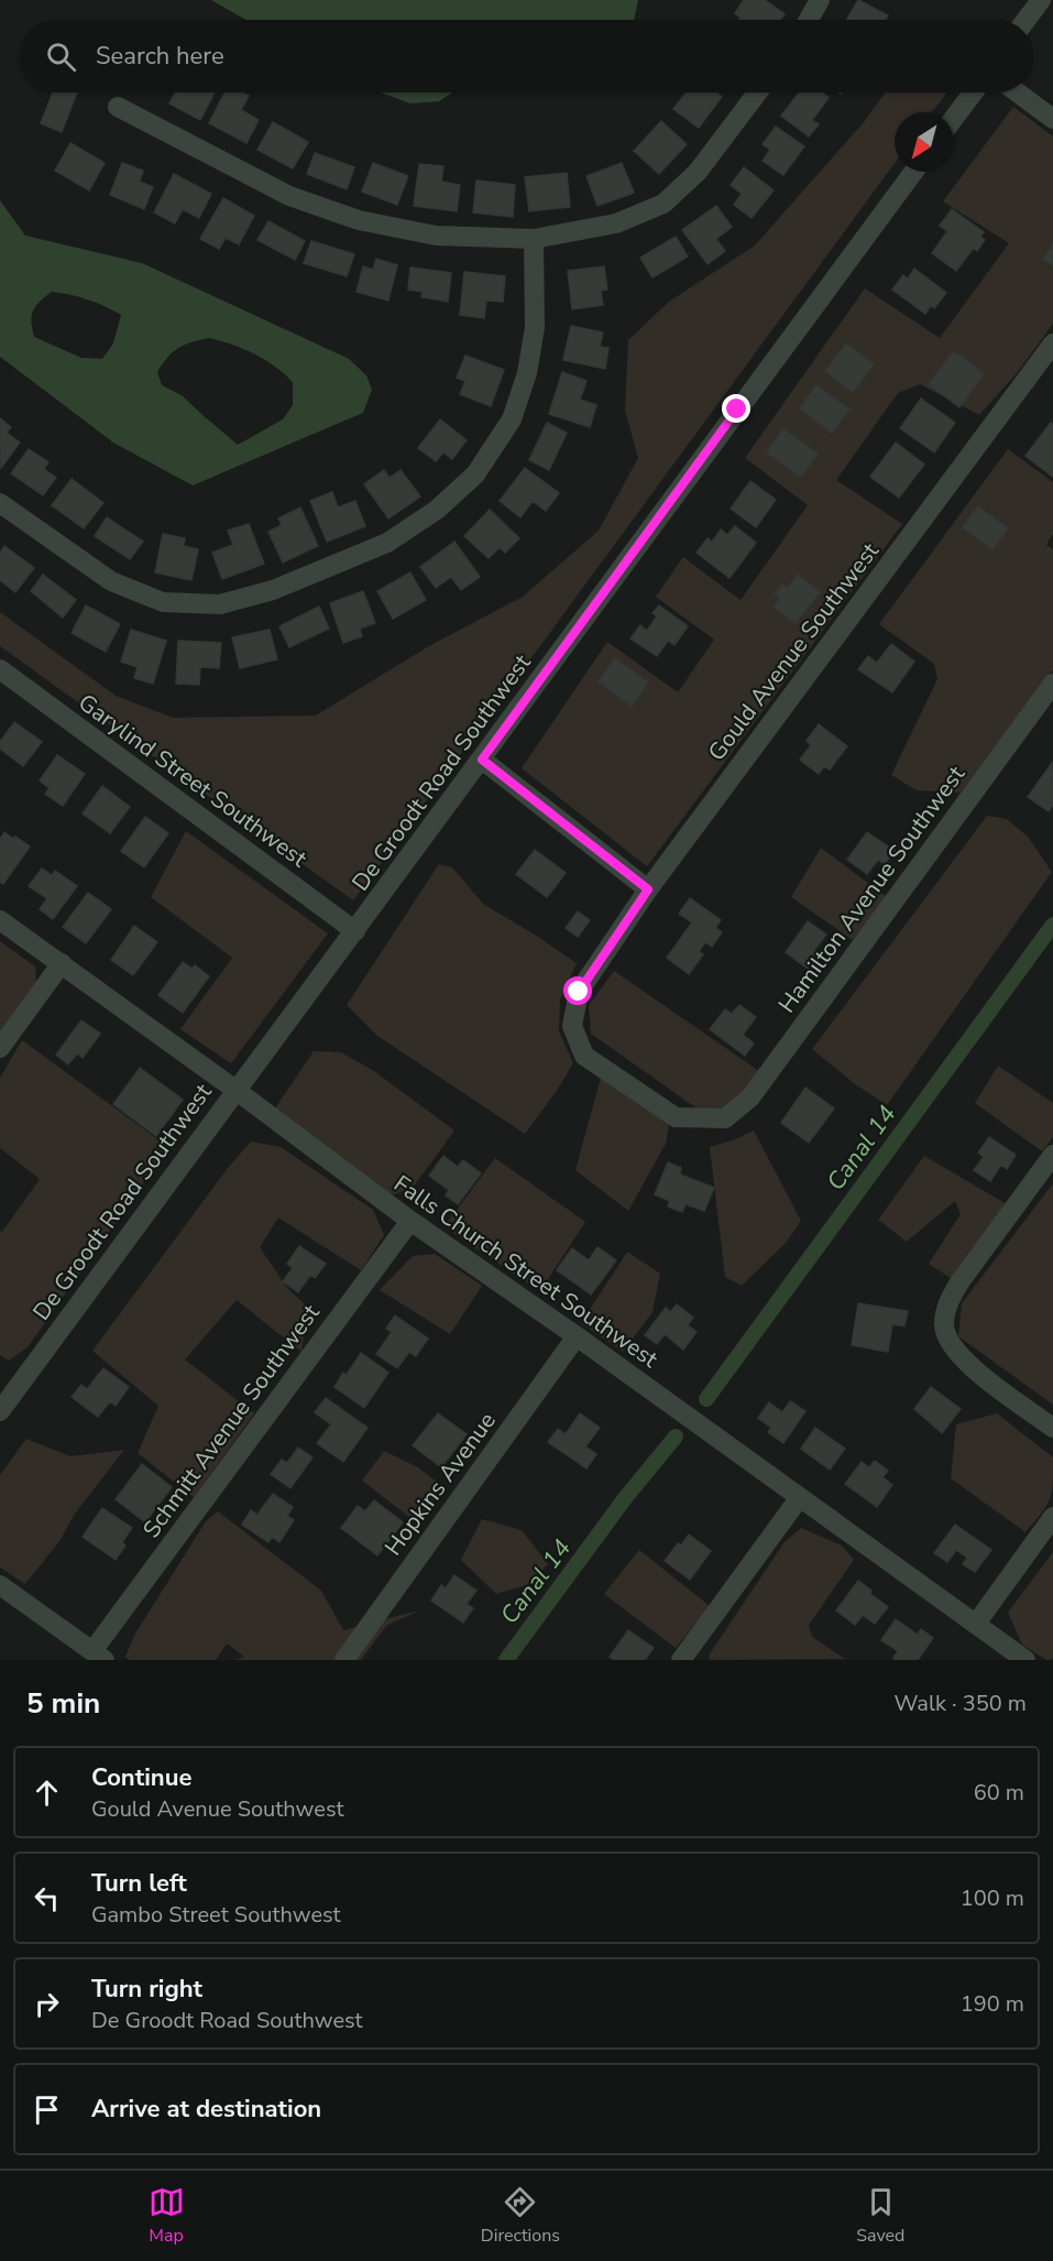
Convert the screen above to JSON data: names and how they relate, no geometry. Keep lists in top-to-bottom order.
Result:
{
  "streets": {
    "street": [
      "Gould Avenue Southwest",
      "De Groodt Road Southwest",
      "Garylind Street Southwest",
      "Hamilton Avenue Southwest",
      "Falls Church Street Southwest",
      "Schmitt Avenue Southwest",
      "Hopkins Avenue"
    ]
  },
  "crossings": [
    ["Gould Avenue Southwest", "Hamilton Avenue Southwest"],
    ["De Groodt Road Southwest", "Garylind Street Southwest"],
    ["De Groodt Road Southwest", "Falls Church Street Southwest"],
    ["Falls Church Street Southwest", "Schmitt Avenue Southwest"],
    ["Falls Church Street Southwest", "Hopkins Avenue"]
  ],
  "water": ["Canal 14"],
  "north": "bottom left",
  "page": {
    "search": "Search here",
    "heading": ["5 min", "Walk · 350 m"],
    "list": [
      ["Continue", "Gould Avenue Southwest", "60 m"],
      ["Turn left", "Gambo Street Southwest", "100 m"],
      ["Turn right", "De Groodt Road Southwest", "190 m"],
      "Arrive at destination"
    ],
    "nav": ["Map", "Directions", "Saved"]
  }
}
